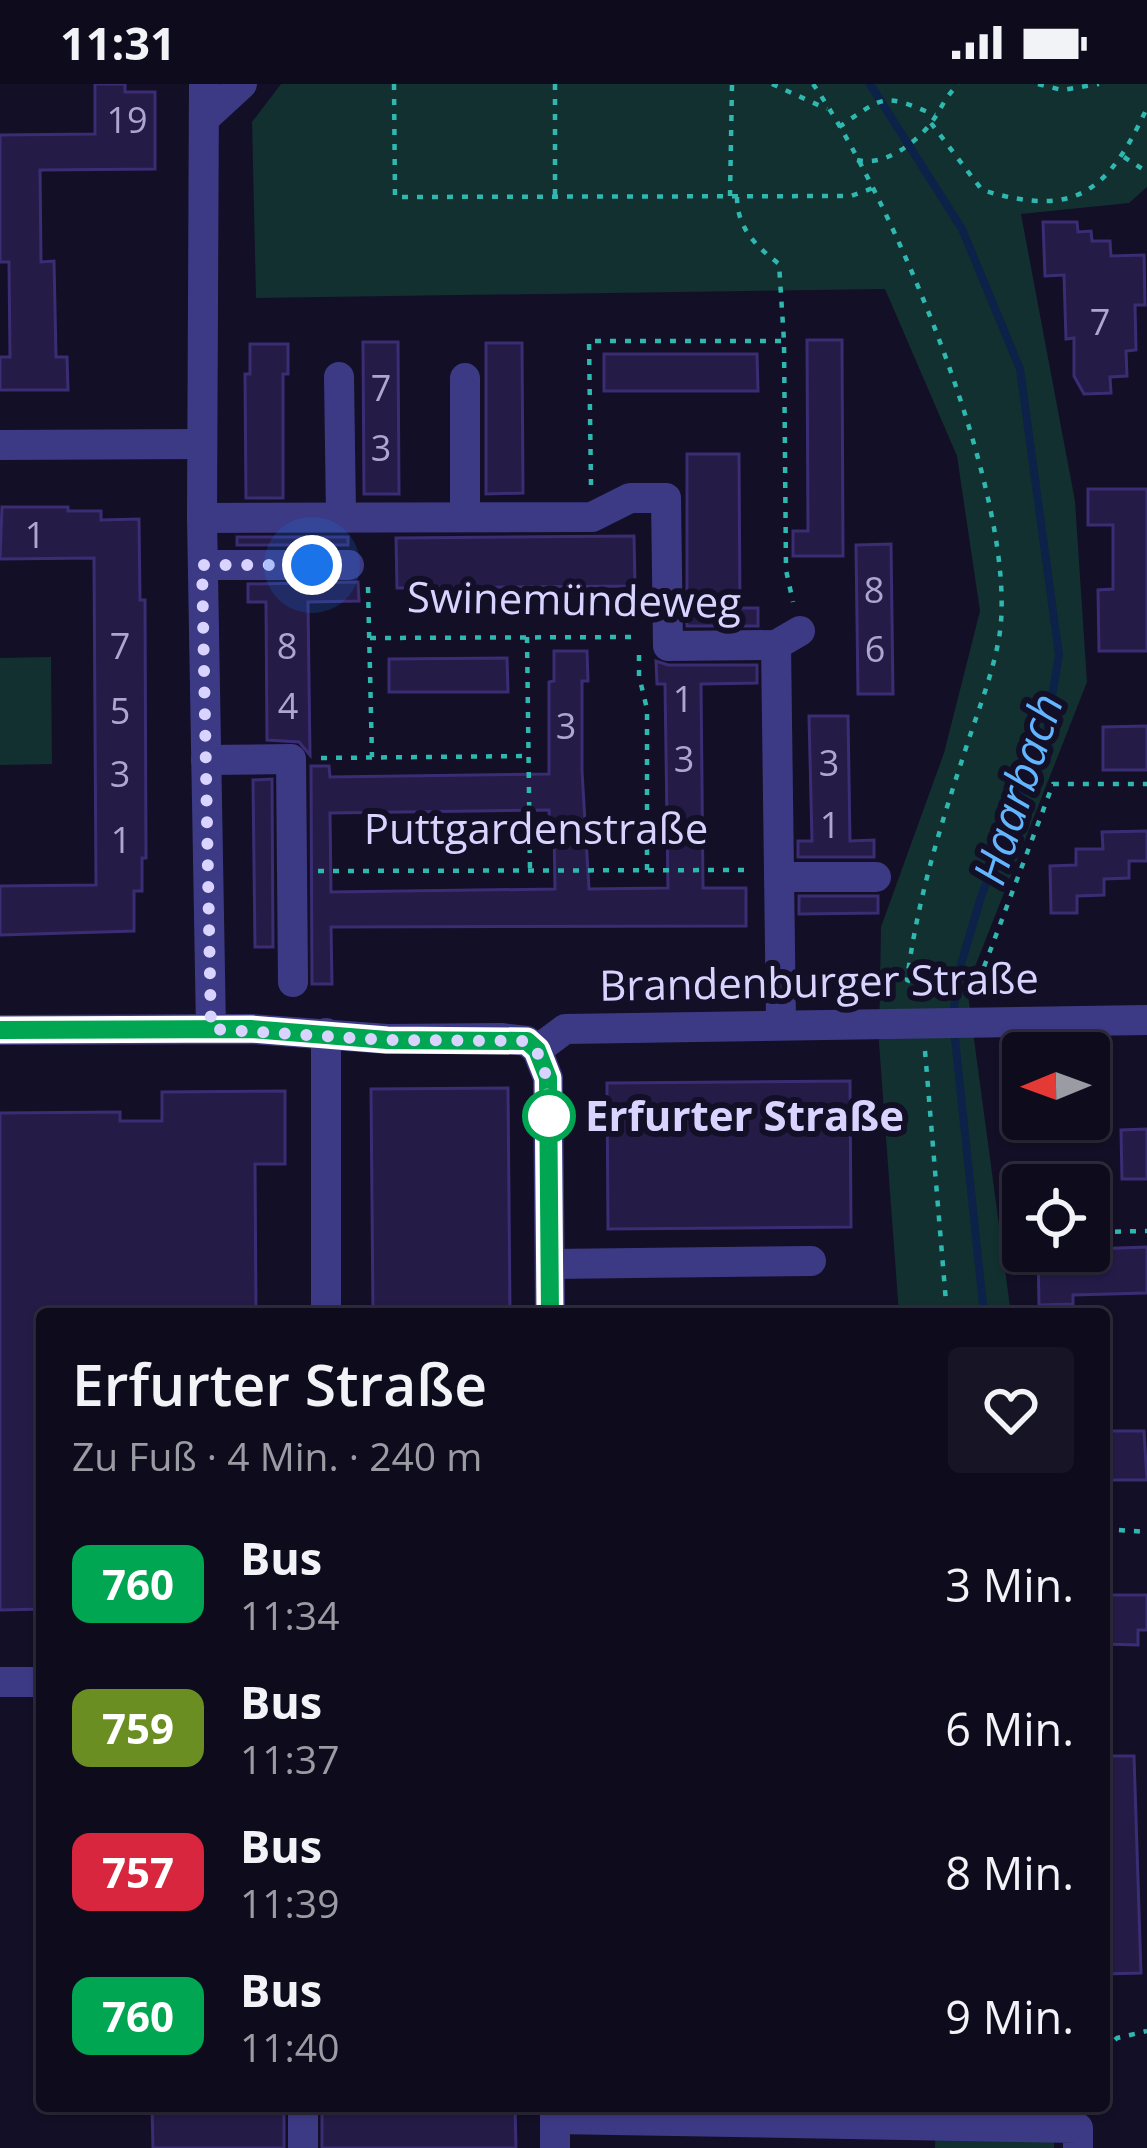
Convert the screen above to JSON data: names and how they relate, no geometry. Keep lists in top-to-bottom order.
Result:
{
  "streets": {
    "street": ["Swinemündeweg", "Brandenburger Straße"],
    "path": ["Puttgardenstraße"]
  },
  "water": ["Haarbach"],
  "places": ["Erfurter Straße"],
  "lines": ["bus line 760"],
  "house_numbers": [
    "19",
    "7",
    "7",
    "3",
    "1",
    "8",
    "7",
    "8",
    "6",
    "1",
    "4",
    "5",
    "3",
    "3",
    "3",
    "3",
    "1",
    "1"
  ],
  "north": "left",
  "page": {
    "status": "11:31",
    "heading": ["Erfurter Straße", "Zu Fuß · 4 Min. · 240 m"],
    "list": [
      {
        "mark": "760",
        "name": "Bus",
        "note": "11:34",
        "value": "3 Min."
      },
      {
        "mark": "759",
        "name": "Bus",
        "note": "11:37",
        "value": "6 Min."
      },
      {
        "mark": "757",
        "name": "Bus",
        "note": "11:39",
        "value": "8 Min."
      },
      {
        "mark": "760",
        "name": "Bus",
        "note": "11:40",
        "value": "9 Min."
      }
    ]
  }
}
